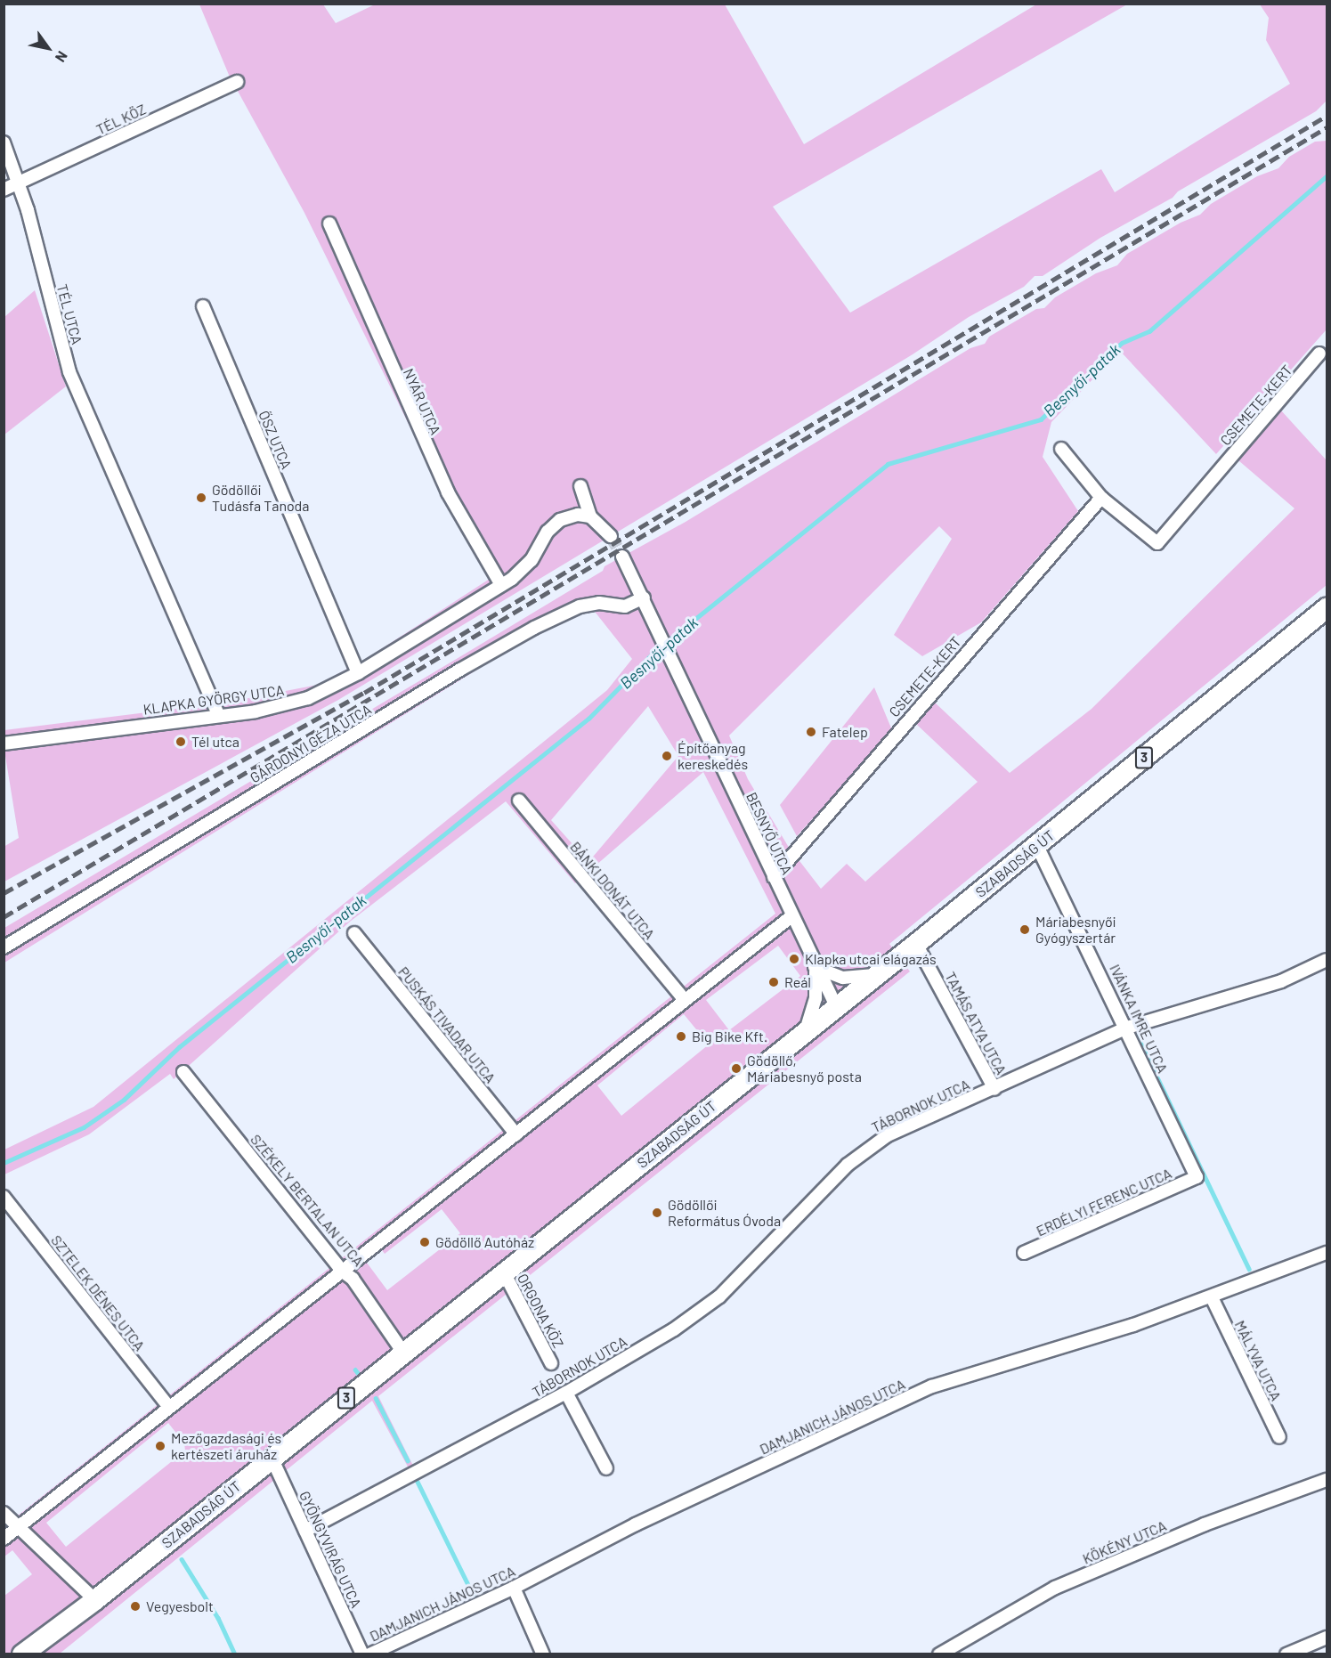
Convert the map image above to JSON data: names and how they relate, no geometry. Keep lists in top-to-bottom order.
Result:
{
  "streets": {
    "main road": ["3", "SZABADSÁG ÚT"],
    "street": [
      "TÉL KÖZ",
      "TÉL UTCA",
      "NYÁR UTCA",
      "CSEMETE-KERT",
      "ŐSZ UTCA",
      "KLAPKA GYÖRGY UTCA",
      "GÁRDONYI GÉZA UTCA",
      "BESNYŐ UTCA",
      "BÁNKI DONÁT UTCA",
      "IVÁNKA IMRE UTCA",
      "TAMÁS ATYA UTCA",
      "PUSKÁS TIVADAR UTCA",
      "TÁBORNOK UTCA",
      "SZÉKELY BERTALAN UTCA",
      "ERDÉLYI FERENC UTCA",
      "SZTELEK DÉNES UTCA",
      "ORGONA KÖZ",
      "MÁLYVA UTCA",
      "DAMJANICH JÁNOS UTCA",
      "KÖKÉNY UTCA",
      "GYÖNGYVIRÁG UTCA"
    ]
  },
  "crossings": [
    ["TÉL KÖZ", "TÉL UTCA"],
    ["TÉL UTCA", "KLAPKA GYÖRGY UTCA"],
    ["NYÁR UTCA", "KLAPKA GYÖRGY UTCA"],
    ["CSEMETE-KERT", "BESNYŐ UTCA"],
    ["ŐSZ UTCA", "KLAPKA GYÖRGY UTCA"],
    ["GÁRDONYI GÉZA UTCA", "BESNYŐ UTCA"],
    ["BESNYŐ UTCA", "SZABADSÁG ÚT"],
    ["SZABADSÁG ÚT", "IVÁNKA IMRE UTCA"],
    ["SZABADSÁG ÚT", "TAMÁS ATYA UTCA"],
    ["SZABADSÁG ÚT", "SZÉKELY BERTALAN UTCA"],
    ["SZABADSÁG ÚT", "ORGONA KÖZ"],
    ["SZABADSÁG ÚT", "GYÖNGYVIRÁG UTCA"],
    ["IVÁNKA IMRE UTCA", "TÁBORNOK UTCA"],
    ["IVÁNKA IMRE UTCA", "ERDÉLYI FERENC UTCA"],
    ["TAMÁS ATYA UTCA", "TÁBORNOK UTCA"],
    ["TÁBORNOK UTCA", "GYÖNGYVIRÁG UTCA"],
    ["MÁLYVA UTCA", "DAMJANICH JÁNOS UTCA"]
  ],
  "water": ["Besnyői-patak"],
  "places": [
    "Gödöllői Tudásfa Tanoda",
    "Fatelep",
    "Tél utca",
    "Építőanyag kereskedés",
    "Máriabesnyői Gyógyszertár",
    "Klapka utcai elágazás",
    "Reál",
    "Big Bike Kft.",
    "Gödöllő, Máriabesnyő posta",
    "Gödöllői Református Óvoda",
    "Gödöllő Autóház",
    "Mezőgazdasági és kertészeti áruház",
    "Vegyesbolt"
  ],
  "north": "bottom right"
}
